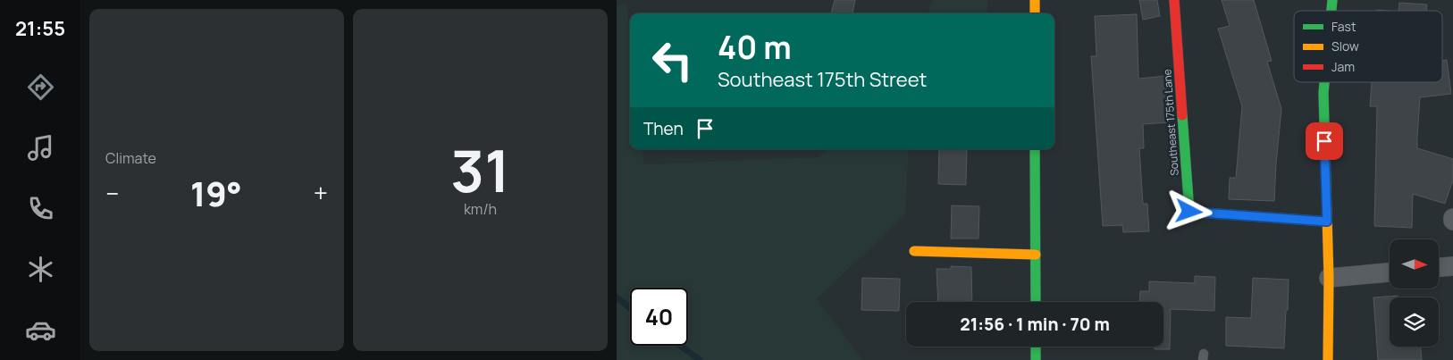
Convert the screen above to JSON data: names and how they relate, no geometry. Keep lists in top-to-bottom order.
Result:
{
  "streets": {
    "street": ["Southeast 175th Lane"]
  },
  "legend": ["Fast", "Slow", "Jam"],
  "north": "right",
  "page": {
    "tabs": "21:55",
    "tile": [
      "Climate",
      ["31", "km/h"]
    ],
    "turn": ["40 m", "Southeast 175th Street"],
    "then": "Then",
    "heat": ["−", "19°", "+"],
    "limit": "40",
    "trip": "21:56 · 1 min · 70 m"
  }
}
